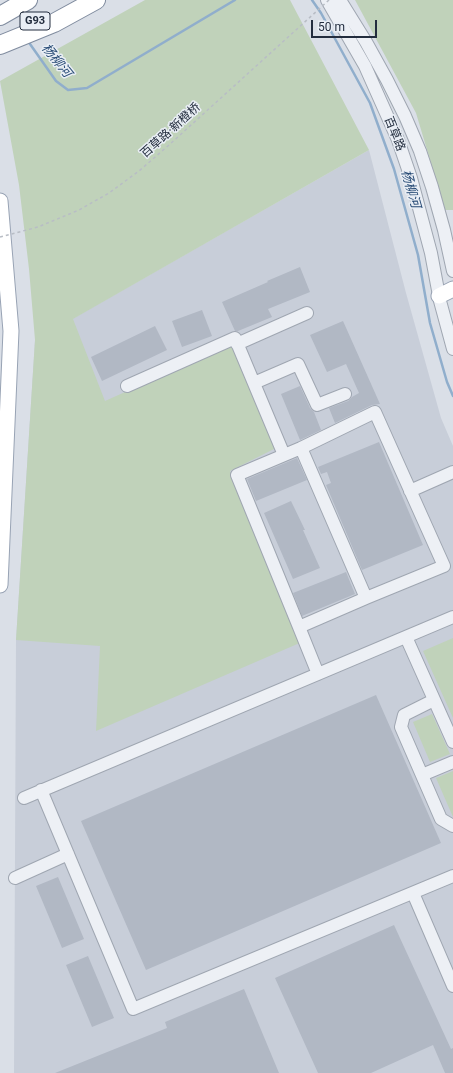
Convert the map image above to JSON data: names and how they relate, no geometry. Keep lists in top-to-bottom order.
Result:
{
  "streets": {
    "highway": ["G93"],
    "street": ["百草路"],
    "path": ["百草路·新橙桥"]
  },
  "crossings": [
    ["百草路·新橙桥", "百草路"]
  ],
  "water": ["杨柳河"],
  "scale_bar": "50 m"
}
